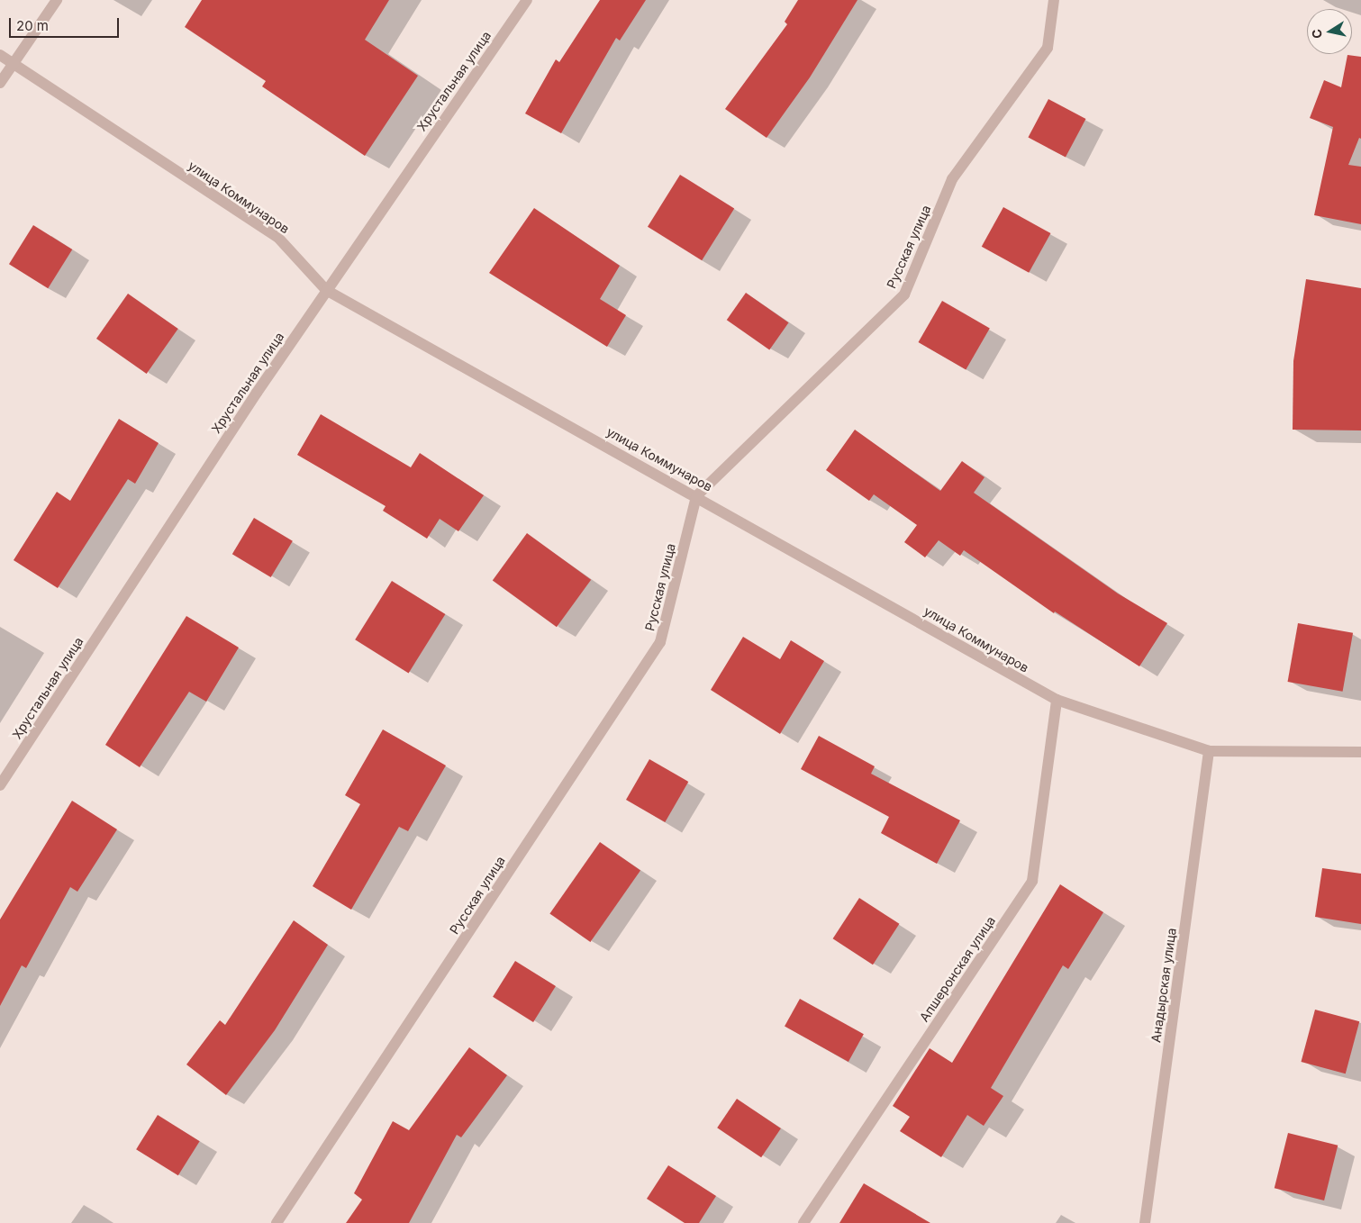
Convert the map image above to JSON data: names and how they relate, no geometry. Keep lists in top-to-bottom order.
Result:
{
  "streets": {
    "street": [
      "Хрустальная улица",
      "улица Коммунаров",
      "Русская улица",
      "Апшеронская улица",
      "Анадырская улица"
    ]
  },
  "crossings": [
    ["Хрустальная улица", "улица Коммунаров"],
    ["улица Коммунаров", "Русская улица"],
    ["улица Коммунаров", "Апшеронская улица"],
    ["улица Коммунаров", "Анадырская улица"]
  ],
  "scale_bar": "20 m",
  "north": "left"
}
